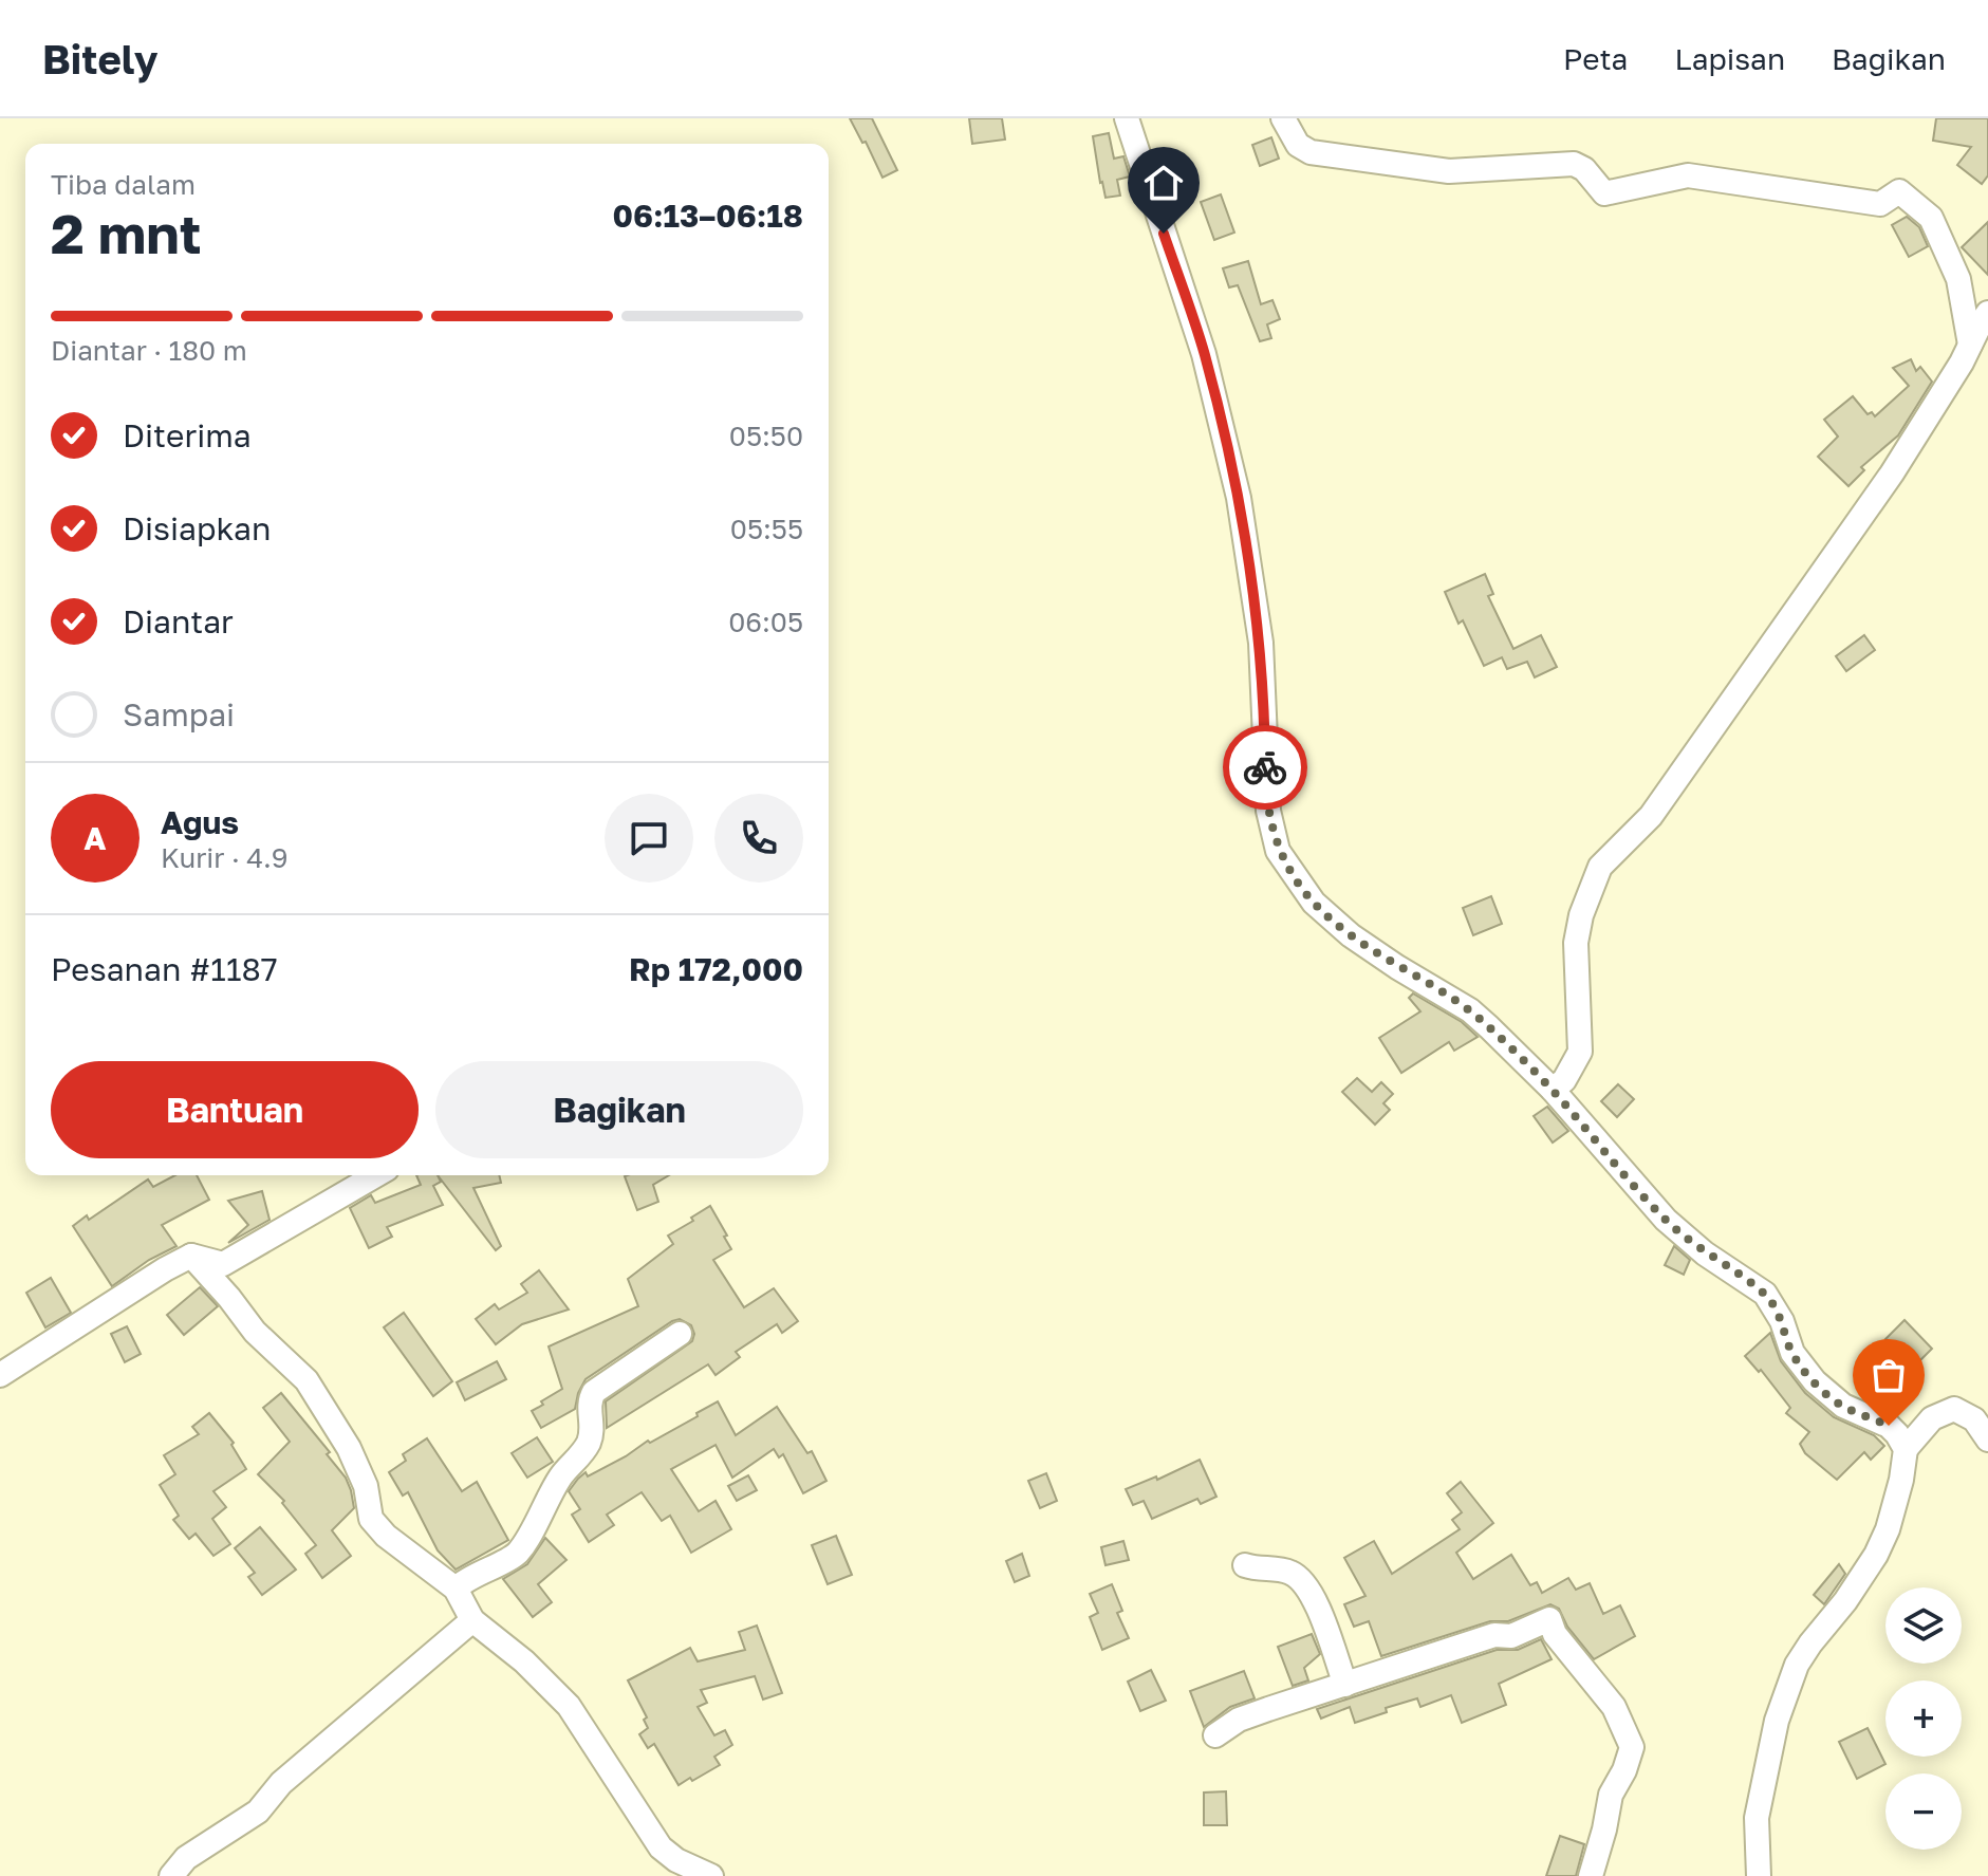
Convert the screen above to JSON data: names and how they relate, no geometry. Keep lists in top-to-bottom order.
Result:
{
  "page": {
    "header": "Bitely",
    "nav": ["Peta", "Lapisan", "Bagikan"],
    "heading": ["2 mnt", "Tiba dalam", "06:13–06:18"],
    "panel": [
      "Agus",
      "Kurir · 4.9",
      "Pesanan #1187",
      "Rp 172,000"
    ],
    "bar": "Diantar · 180 m",
    "list": [
      ["Diterima", "05:50"],
      ["Disiapkan", "05:55"],
      ["Diantar", "06:05"],
      "Sampai"
    ],
    "round": "A",
    "buttons": ["Bantuan", "Bagikan"],
    "map_buttons": ["+", "−"]
  }
}
